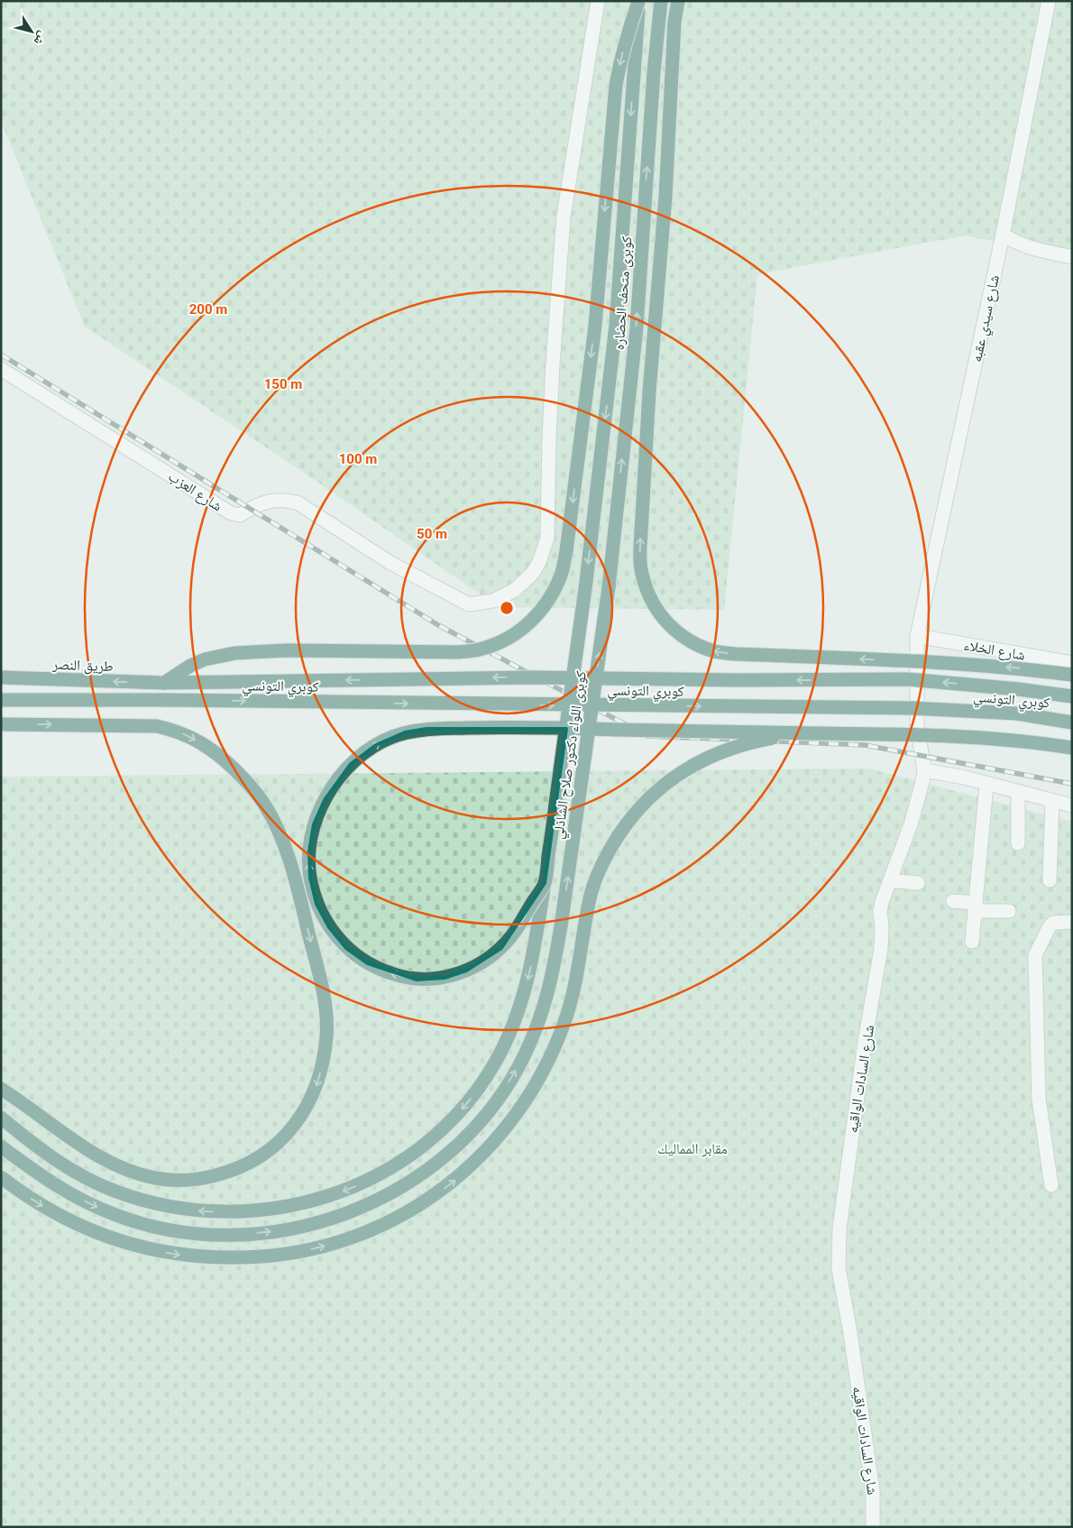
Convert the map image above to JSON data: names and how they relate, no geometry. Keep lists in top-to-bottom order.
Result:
{
  "streets": {
    "highway": [
      "كوبرى متحف الحضاره",
      "طريق النصر",
      "كوبري التونسي",
      "كوبرى اللواء دكتور صلاح الشاذلي"
    ],
    "street": [
      "شارع سيدي عقبه",
      "شارع العزب",
      "شارع الخلاء",
      "شارع السادات الواقيه"
    ]
  },
  "crossings": [
    ["كوبرى متحف الحضاره", "كوبرى اللواء دكتور صلاح الشاذلي"],
    ["شارع سيدي عقبه", "شارع الخلاء"],
    ["شارع سيدي عقبه", "شارع السادات الواقيه"],
    ["شارع الخلاء", "شارع السادات الواقيه"],
    ["طريق النصر", "كوبري التونسي"]
  ],
  "one_way": ["طريق النصر"],
  "parks": ["مقابر المماليك"],
  "north": "bottom right",
  "rings": [
    "200 m",
    "150 m",
    "100 m",
    "50 m"
  ]
}
